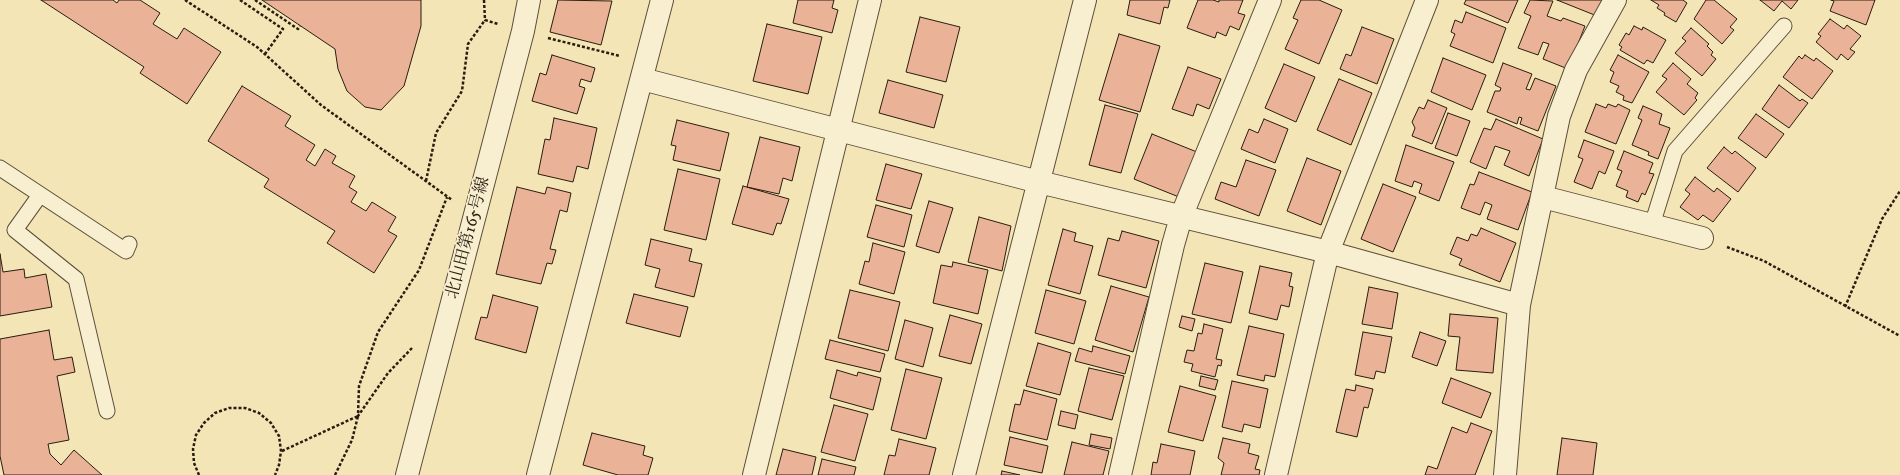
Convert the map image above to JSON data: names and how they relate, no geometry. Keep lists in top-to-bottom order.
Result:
{
  "streets": {
    "street": ["北山田第165号線"]
  }
}
